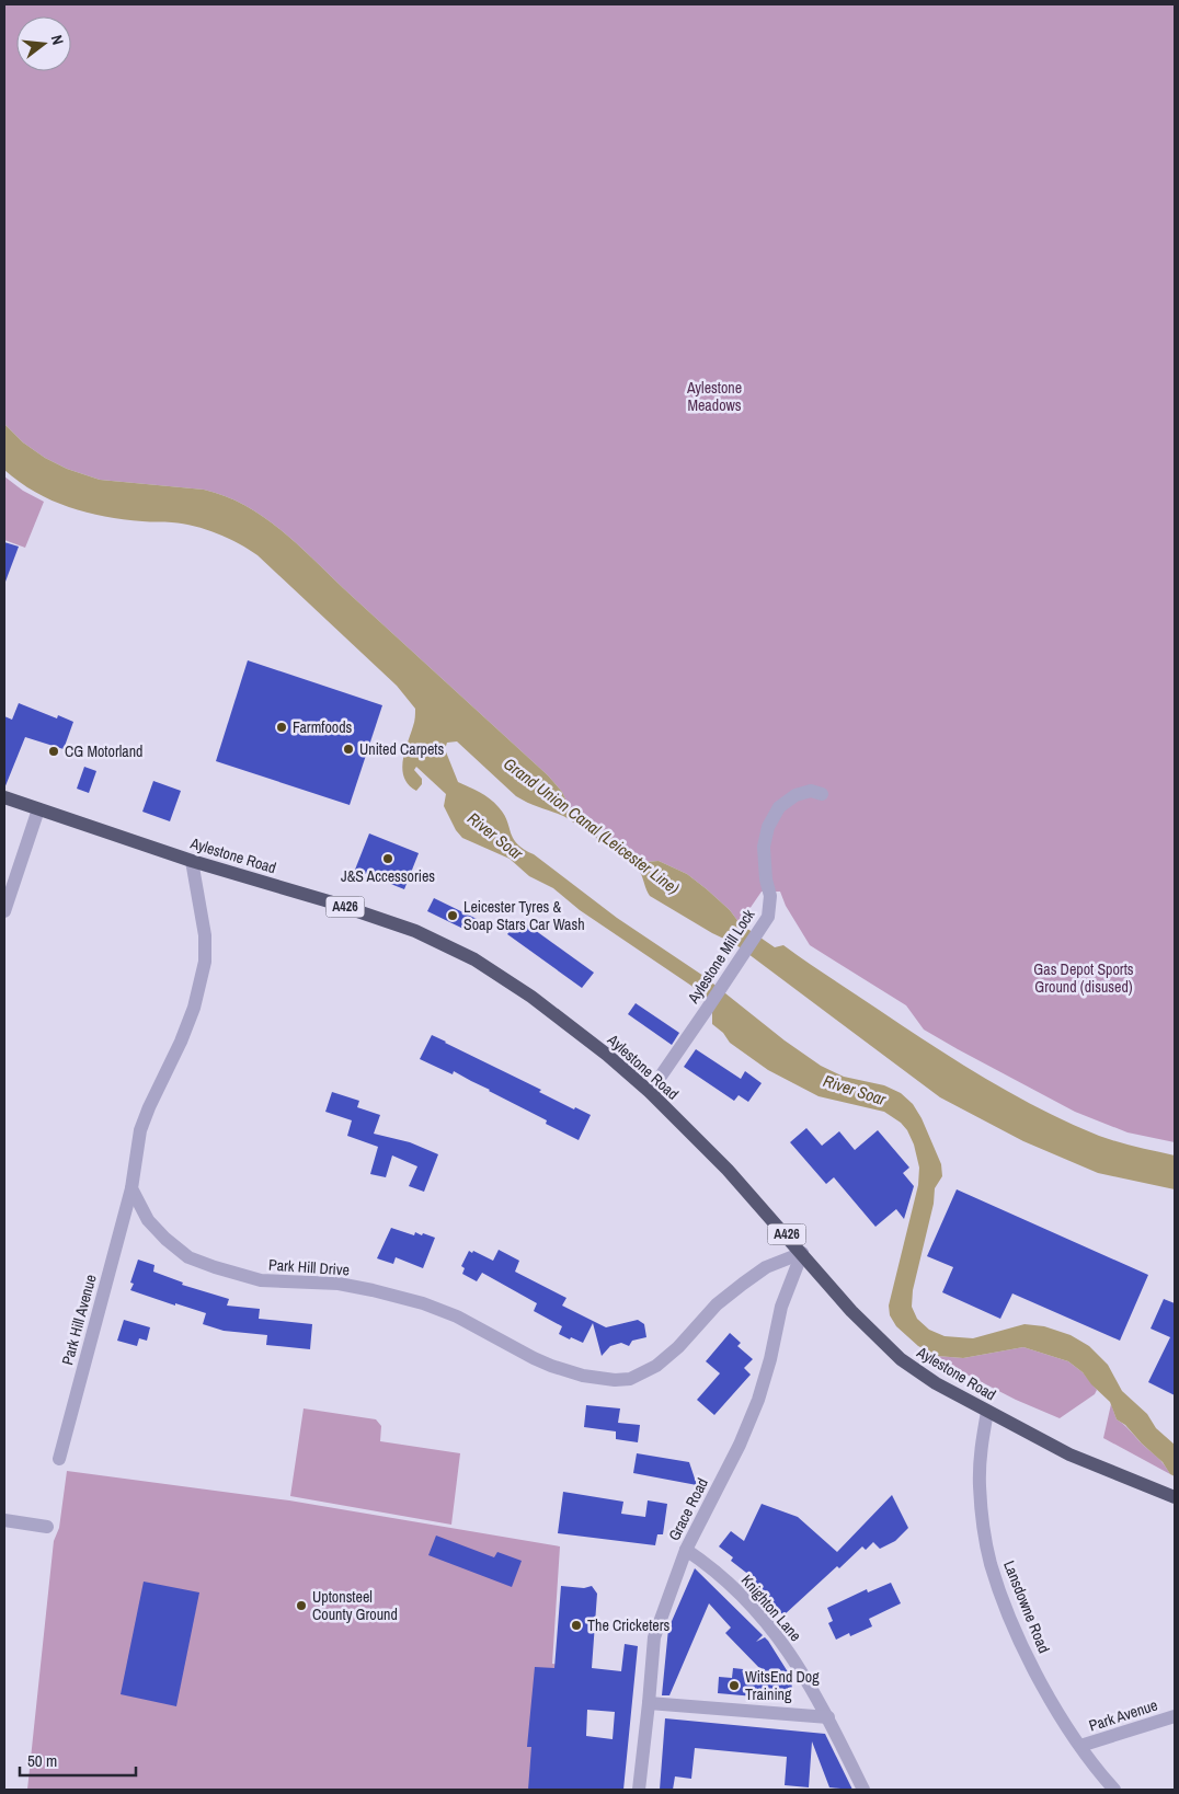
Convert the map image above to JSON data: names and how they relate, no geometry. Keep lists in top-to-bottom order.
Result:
{
  "streets": {
    "main road": ["Aylestone Road", "A426"],
    "street": [
      "Aylestone Mill Lock",
      "Park Hill Drive",
      "Park Hill Avenue",
      "Grace Road",
      "Lansdowne Road",
      "Knighton Lane",
      "Park Avenue"
    ]
  },
  "crossings": [
    ["Aylestone Road", "Aylestone Mill Lock"],
    ["Aylestone Road", "Park Hill Drive"],
    ["Aylestone Road", "Grace Road"],
    ["Aylestone Road", "Lansdowne Road"],
    ["Park Hill Drive", "Park Hill Avenue"],
    ["Park Hill Drive", "Grace Road"],
    ["Grace Road", "Knighton Lane"],
    ["Lansdowne Road", "Park Avenue"]
  ],
  "water": ["Grand Union Canal (Leicester Line)", "River Soar"],
  "parks": ["Aylestone Meadows", "Gas Depot Sports Ground (disused)"],
  "places": [
    "Farmfoods",
    "United Carpets",
    "CG Motorland",
    "J&S Accessories",
    "Leicester Tyres & Soap Stars Car Wash",
    "Uptonsteel County Ground",
    "The Cricketers",
    "WitsEnd Dog Training"
  ],
  "scale_bar": "50 m",
  "north": "right"
}
